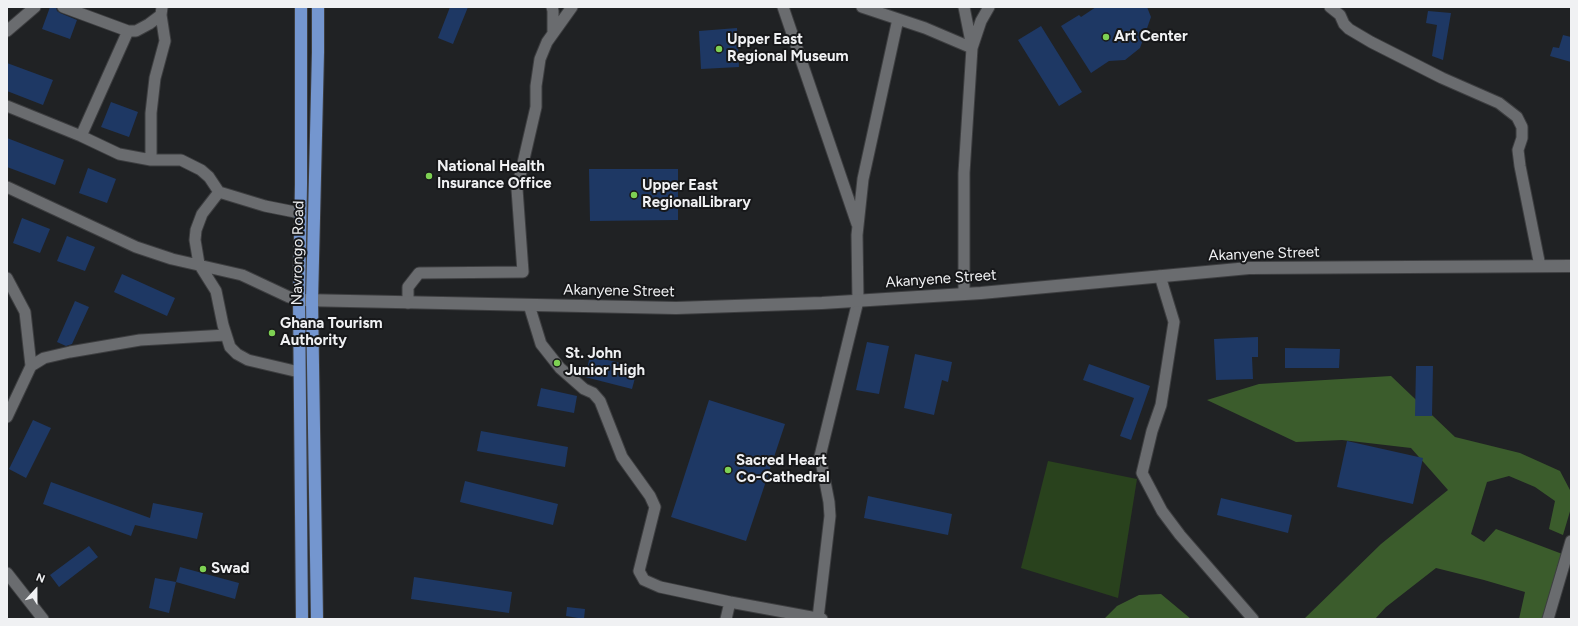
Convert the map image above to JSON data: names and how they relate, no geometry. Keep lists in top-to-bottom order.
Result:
{
  "streets": {
    "highway": ["Navrongo Road"],
    "street": ["Akanyene Street"]
  },
  "crossings": [
    ["Navrongo Road", "Akanyene Street"]
  ],
  "places": [
    "Art Center",
    "Upper East Regional Museum",
    "National Health Insurance Office",
    "Upper East RegionalLibrary",
    "Ghana Tourism Authority",
    "St. John Junior High",
    "Sacred Heart Co-Cathedral",
    "Swad"
  ],
  "north": "top"
}
